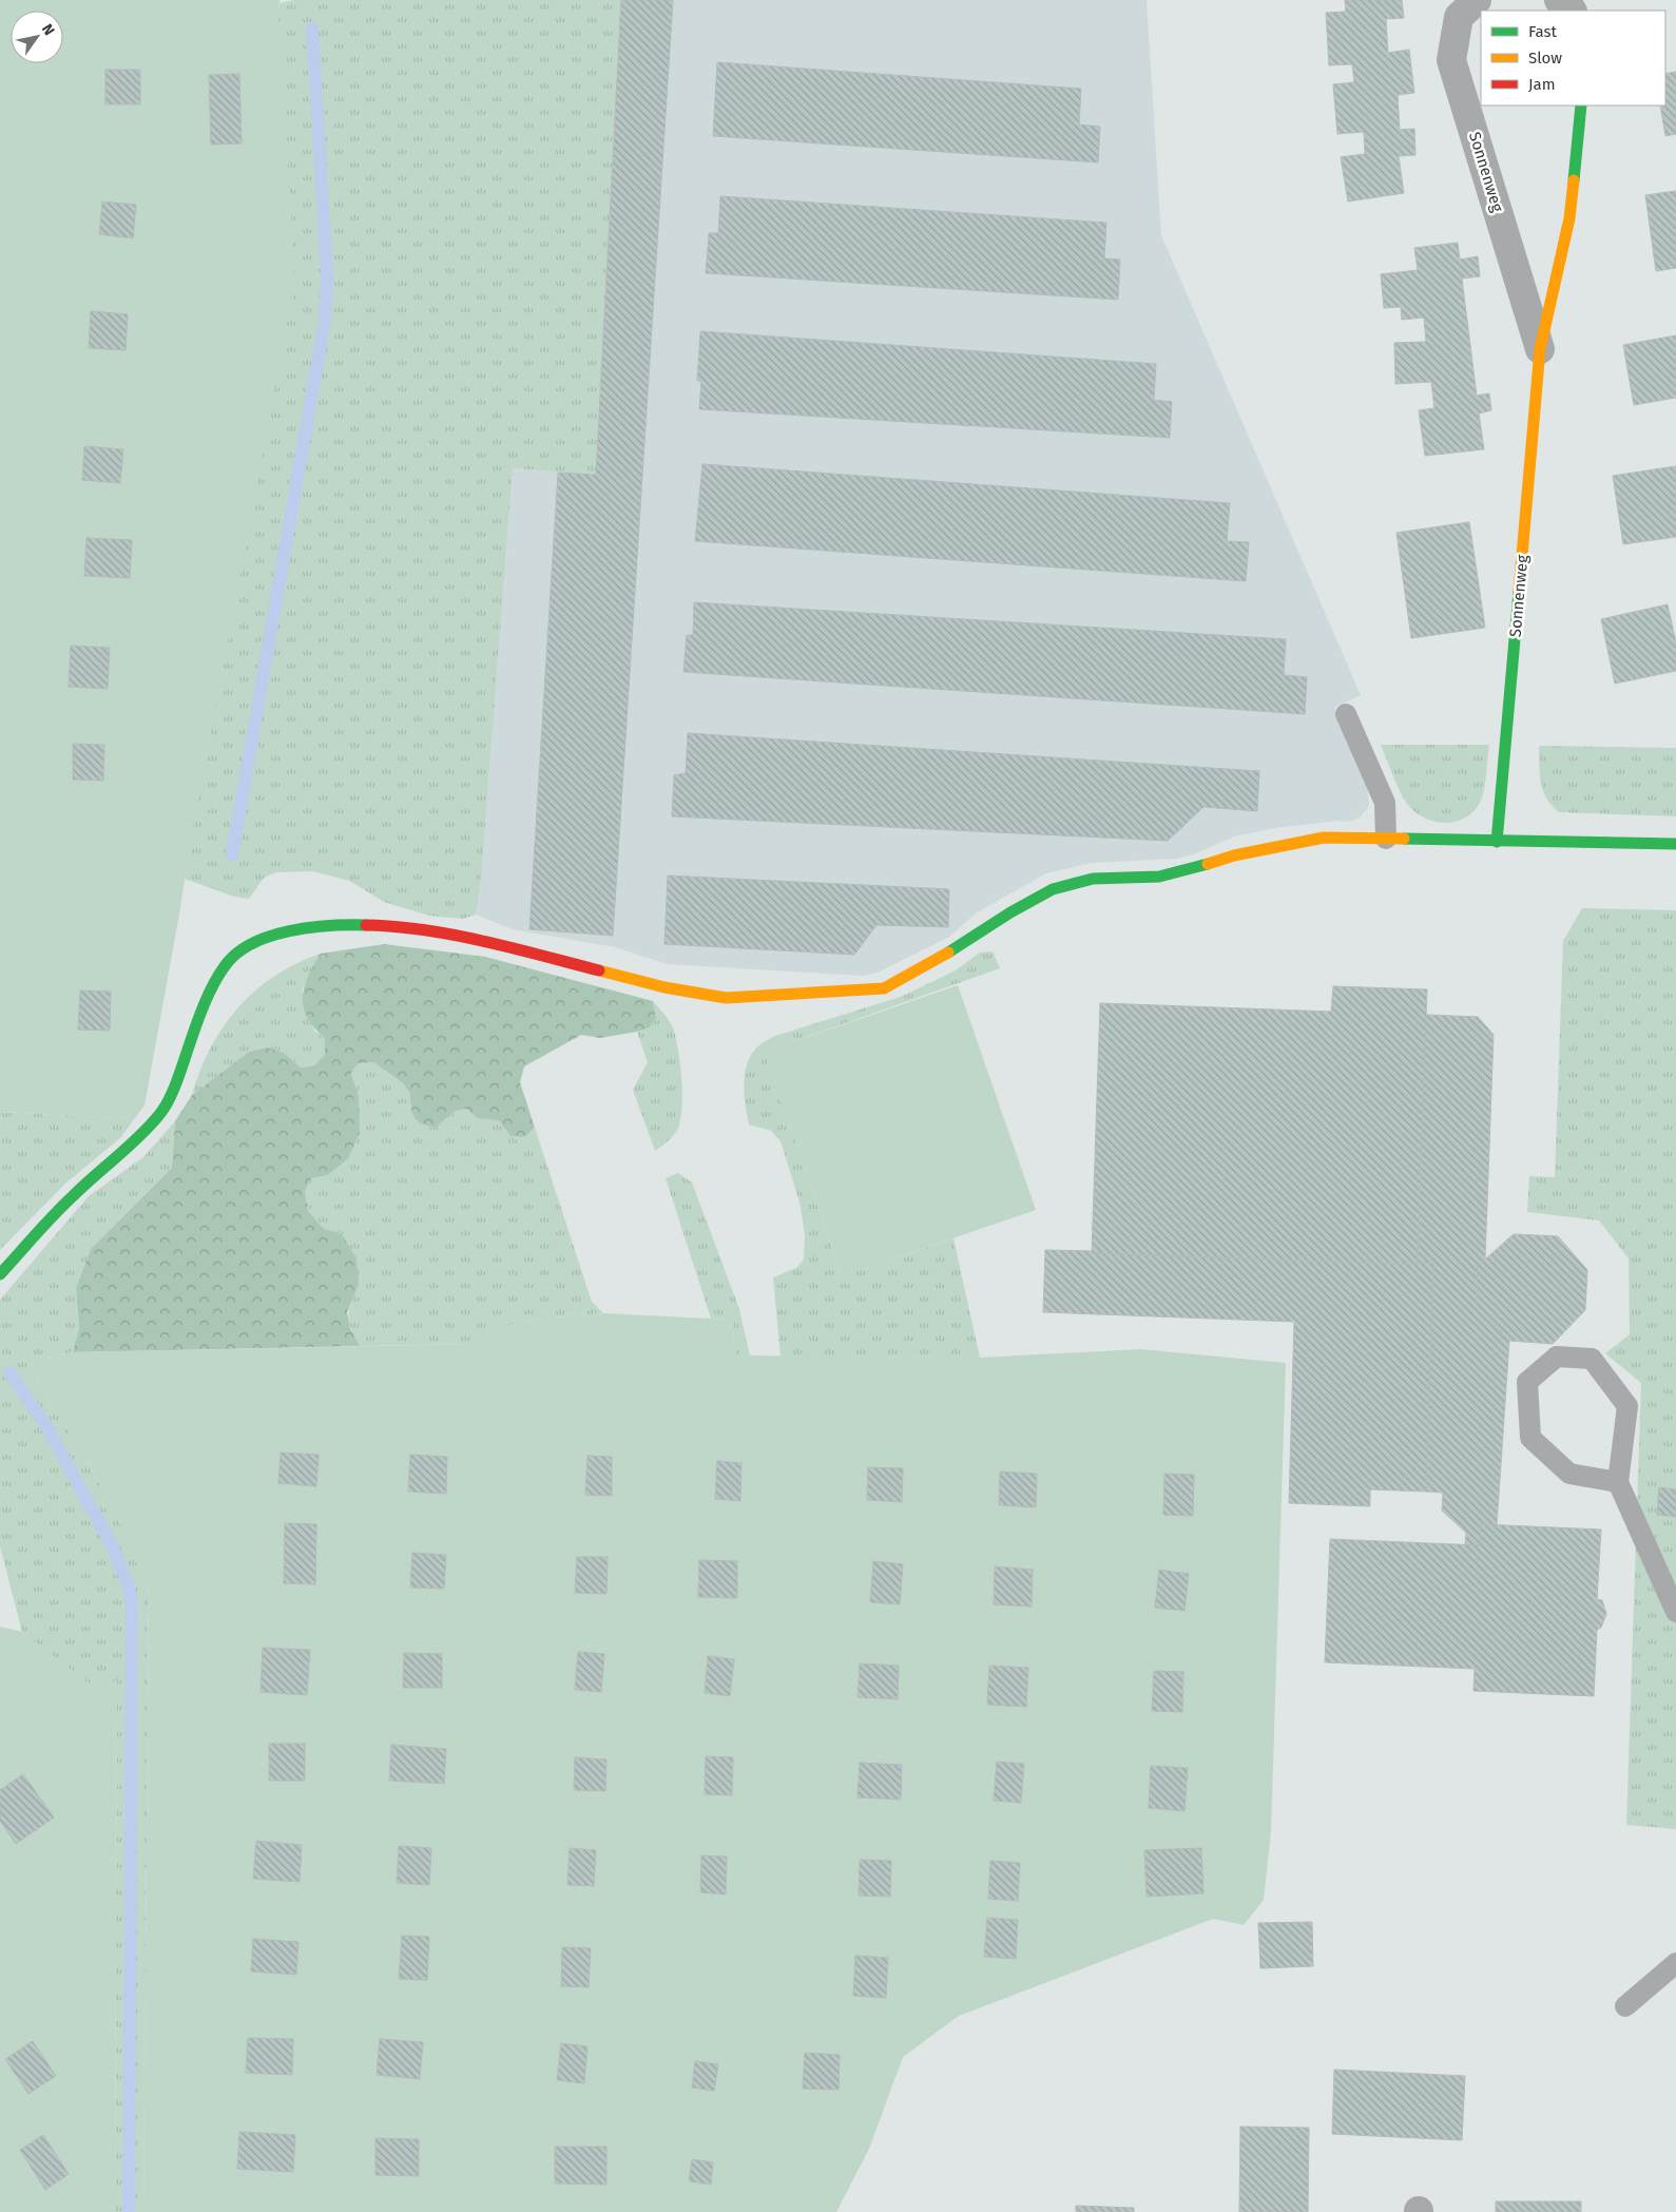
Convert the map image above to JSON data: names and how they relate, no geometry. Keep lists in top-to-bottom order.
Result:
{
  "streets": {
    "street": ["Sonnenweg"]
  },
  "legend": ["Fast", "Slow", "Jam"],
  "north": "top right"
}
